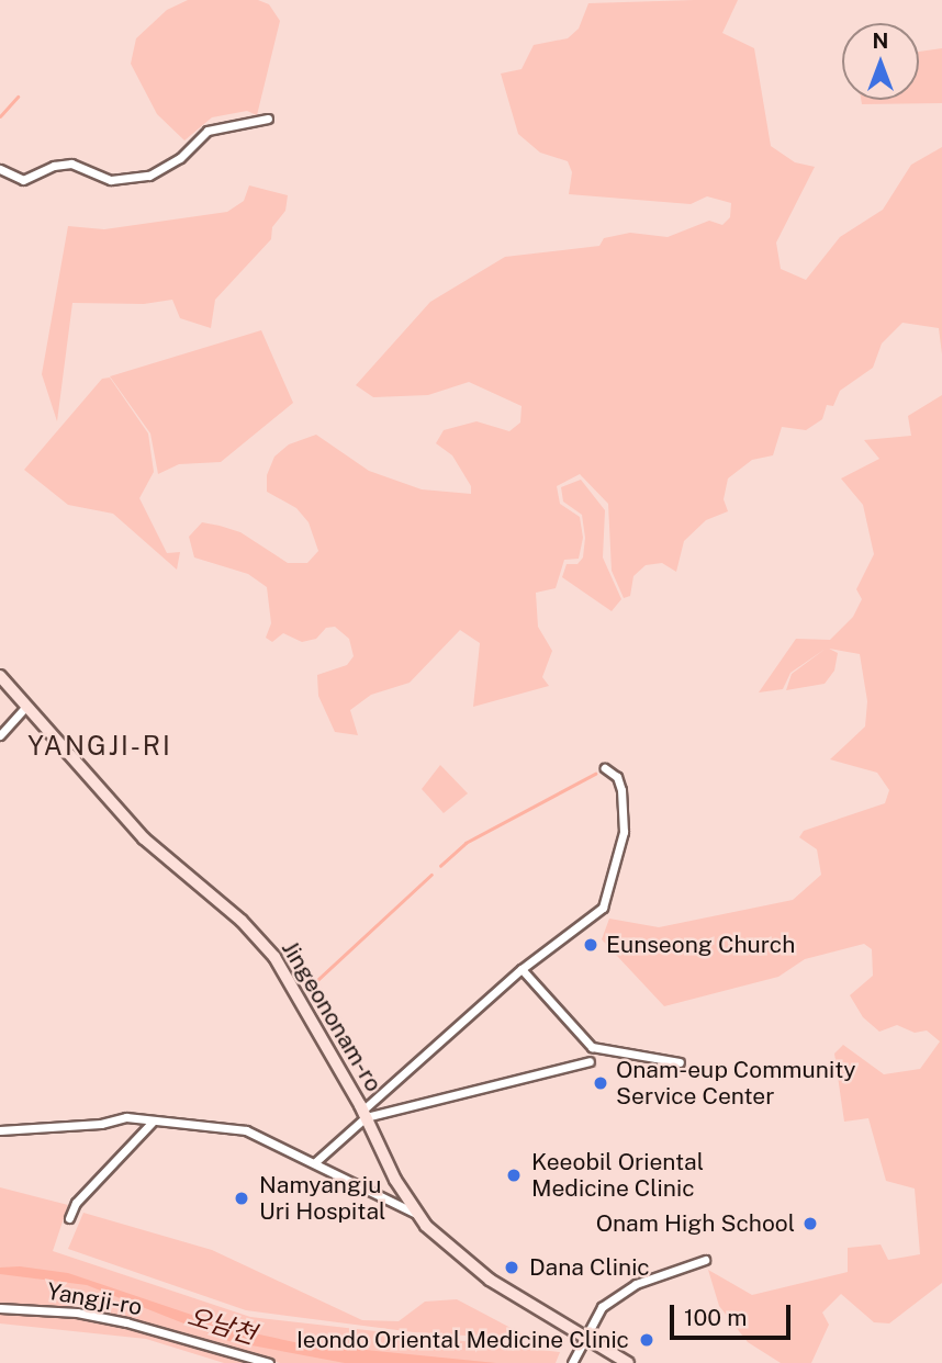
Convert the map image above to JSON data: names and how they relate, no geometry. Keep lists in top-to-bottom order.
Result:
{
  "streets": {
    "main road": ["Jingeononam-ro"],
    "street": ["Yangji-ro"]
  },
  "districts": ["YANGJI-RI"],
  "water": ["오남천"],
  "places": [
    "Eunseong Church",
    "Onam-eup Community Service Center",
    "Keeobil Oriental Medicine Clinic",
    "Namyangju Uri Hospital",
    "Onam High School",
    "Dana Clinic",
    "Ieondo Oriental Medicine Clinic"
  ],
  "scale_bar": "100 m",
  "north": "top"
}
